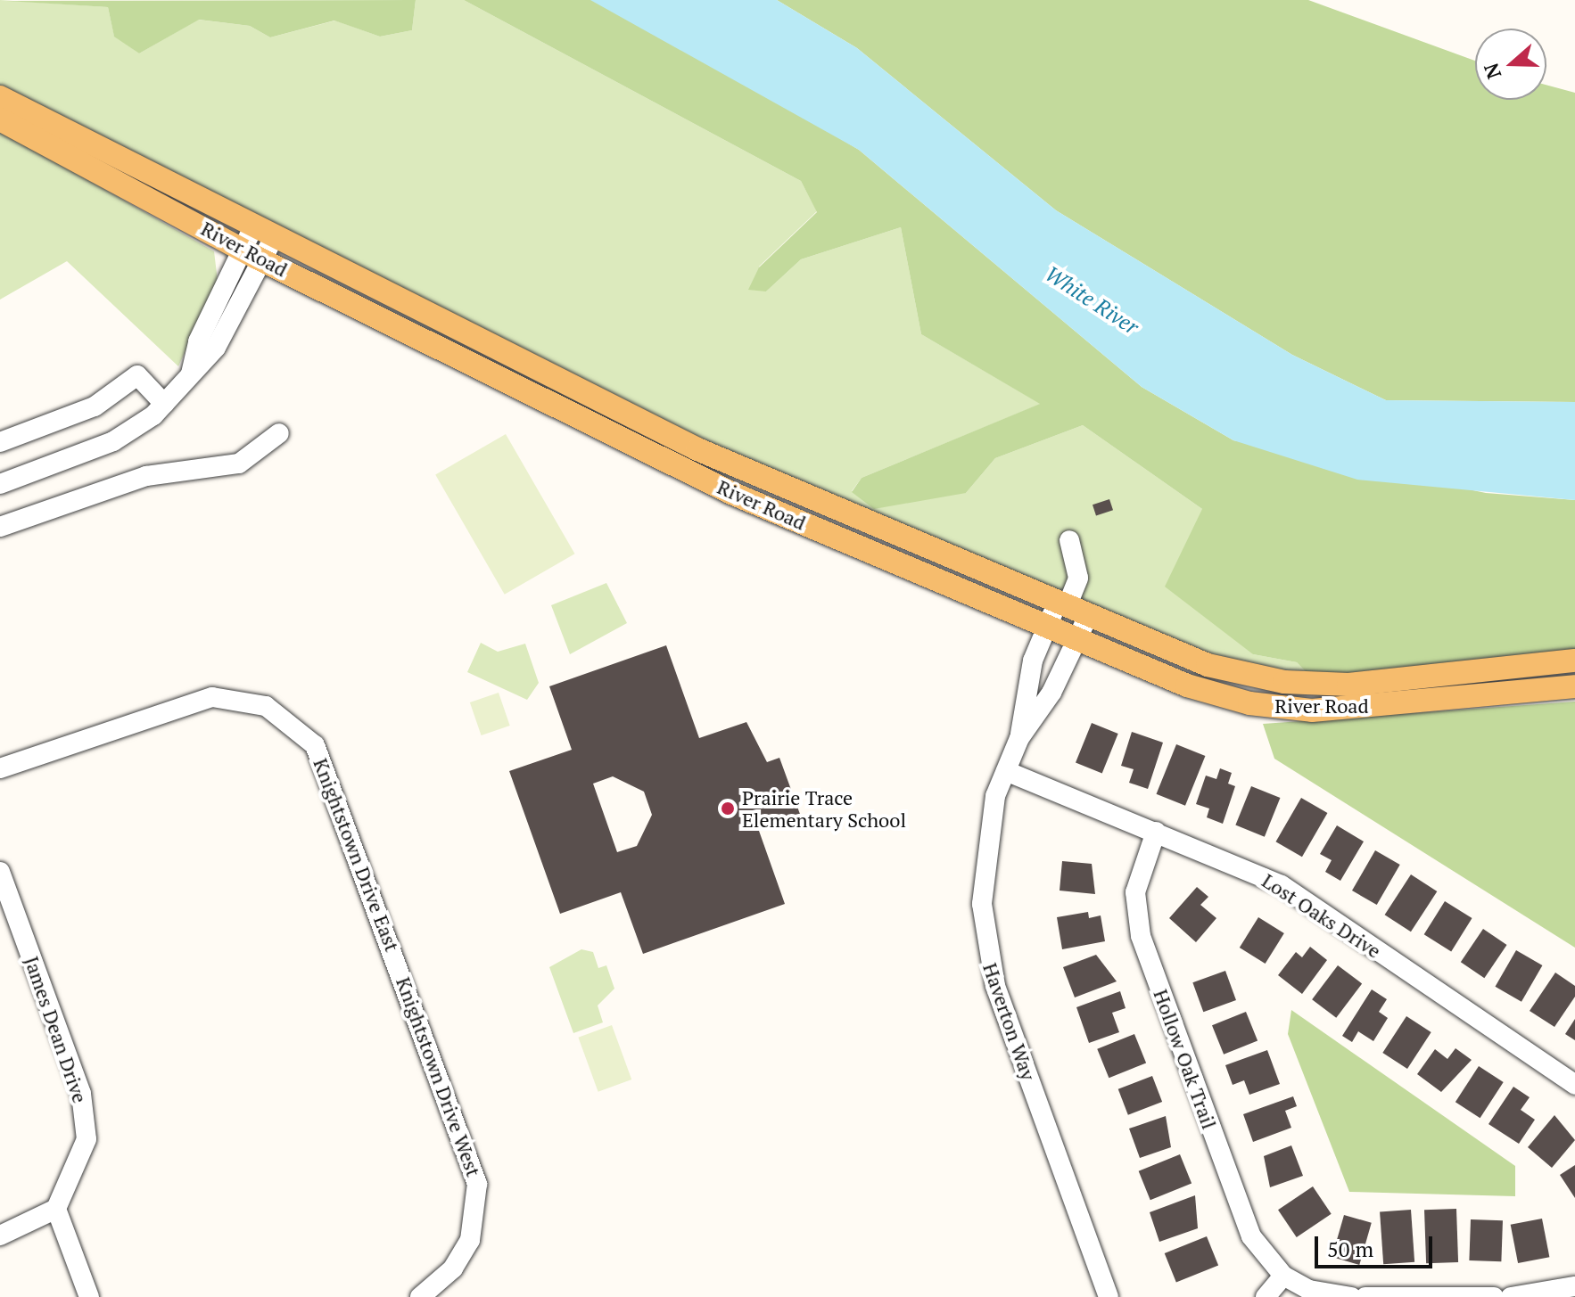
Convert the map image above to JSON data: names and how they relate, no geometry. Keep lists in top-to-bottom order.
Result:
{
  "streets": {
    "main road": ["River Road"],
    "street": [
      "Knightstown Drive East",
      "Lost Oaks Drive",
      "Haverton Way",
      "James Dean Drive",
      "Hollow Oak Trail",
      "Knightstown Drive West"
    ]
  },
  "crossings": [
    ["River Road", "Haverton Way"],
    ["Knightstown Drive East", "Knightstown Drive West"],
    ["Lost Oaks Drive", "Haverton Way"],
    ["Lost Oaks Drive", "Hollow Oak Trail"]
  ],
  "water": ["White River"],
  "places": ["Prairie Trace Elementary School"],
  "scale_bar": "50 m",
  "north": "left"
}
